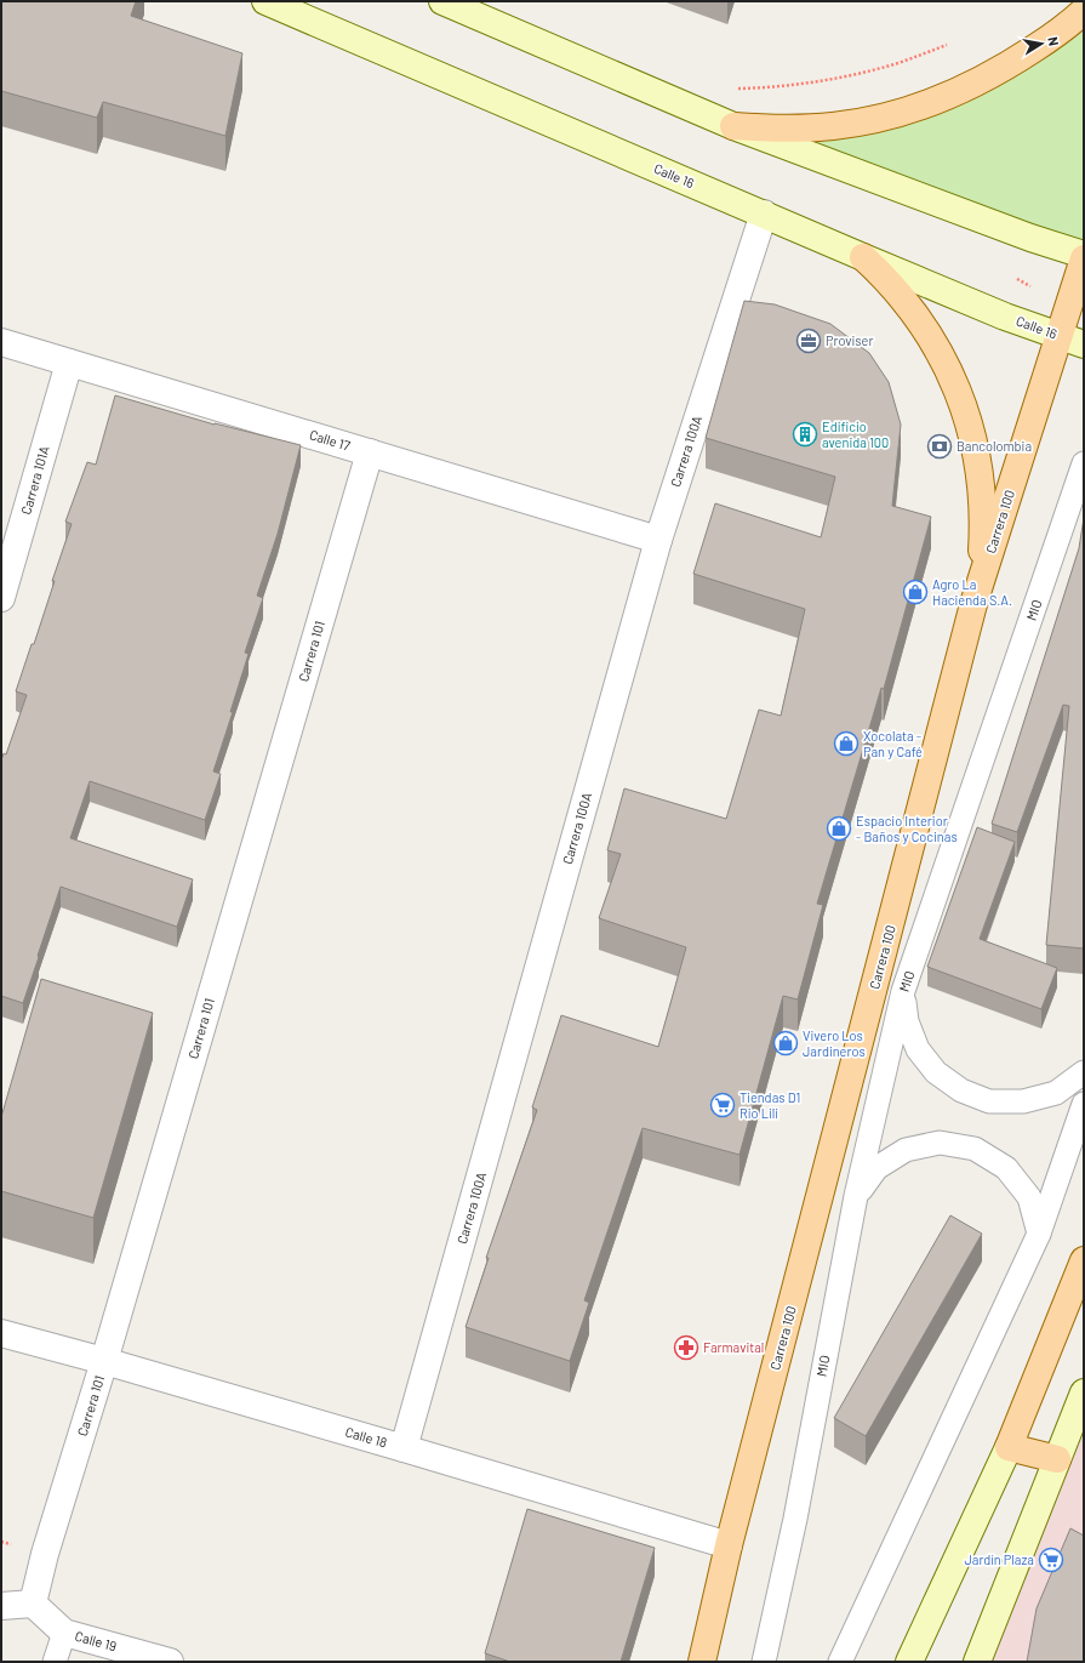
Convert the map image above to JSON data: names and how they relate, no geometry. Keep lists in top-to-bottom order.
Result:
{
  "streets": {
    "main road": ["Calle 16", "Carrera 100"],
    "street": [
      "Calle 17",
      "Carrera 100A",
      "Carrera 101A",
      "Carrera 101",
      "Calle 18",
      "Calle 19"
    ],
    "lane": ["MIO"]
  },
  "crossings": [
    ["Calle 16", "Carrera 100A"],
    ["Calle 16", "Carrera 100"],
    ["Calle 17", "Carrera 100A"],
    ["Calle 17", "Carrera 101A"],
    ["Calle 17", "Carrera 101"],
    ["Carrera 100A", "Calle 18"],
    ["Carrera 100", "Calle 18"],
    ["Carrera 101", "Calle 18"],
    ["Carrera 101", "Calle 19"]
  ],
  "places": {
    "office": ["Proviser"],
    "building": ["Edificio avenida 100"],
    "bank": ["Bancolombia"],
    "shop": [
      "Agro La Hacienda S.A.",
      "Xocolata - Pan y Café",
      "Espacio Interior - Baños y Cocinas",
      "Vivero Los Jardineros"
    ],
    "supermarket": ["Tiendas D1 Rio Lili", "Jardín Plaza"],
    "pharmacy": ["Farmavital"]
  },
  "north": "right"
}
